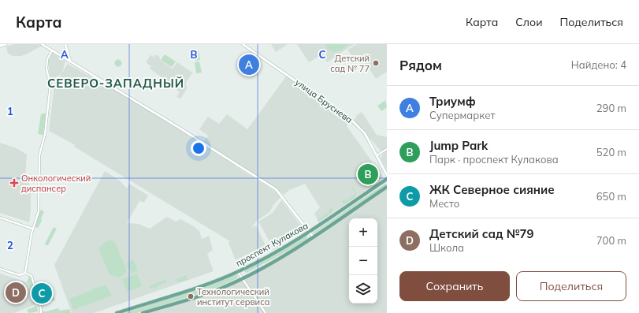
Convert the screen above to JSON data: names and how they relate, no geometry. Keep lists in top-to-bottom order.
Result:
{
  "streets": {
    "main road": ["проспект Кулакова"],
    "street": ["улица Бруснева"]
  },
  "districts": ["СЕВЕРО-ЗАПАДНЫЙ"],
  "places": {
    "other": ["Детский сад № 77", "Технологический институт сервиса"],
    "health": ["Онкологический диспансер"]
  },
  "page": {
    "header": "Карта",
    "nav": ["Карта", "Слои", "Поделиться"],
    "heading": ["Рядом", "Найдено: 4"],
    "pins": [
      "A",
      "B",
      "D",
      "C"
    ],
    "list": [
      {
        "mark": "A",
        "name": "Триумф",
        "note": "Супермаркет",
        "value": "290 m"
      },
      {
        "mark": "B",
        "name": "Jump Park",
        "note": "Парк · проспект Кулакова",
        "value": "520 m"
      },
      {
        "mark": "C",
        "name": "ЖК Северное сияние",
        "note": "Место",
        "value": "650 m"
      },
      {
        "mark": "D",
        "name": "Детский сад №79",
        "note": "Школа",
        "value": "700 m"
      }
    ],
    "map_buttons": ["+", "−"],
    "buttons": ["Сохранить", "Поделиться"]
  },
  "grid": {
    "columns": ["A", "B", "C"],
    "rows": ["1", "2"]
  }
}
